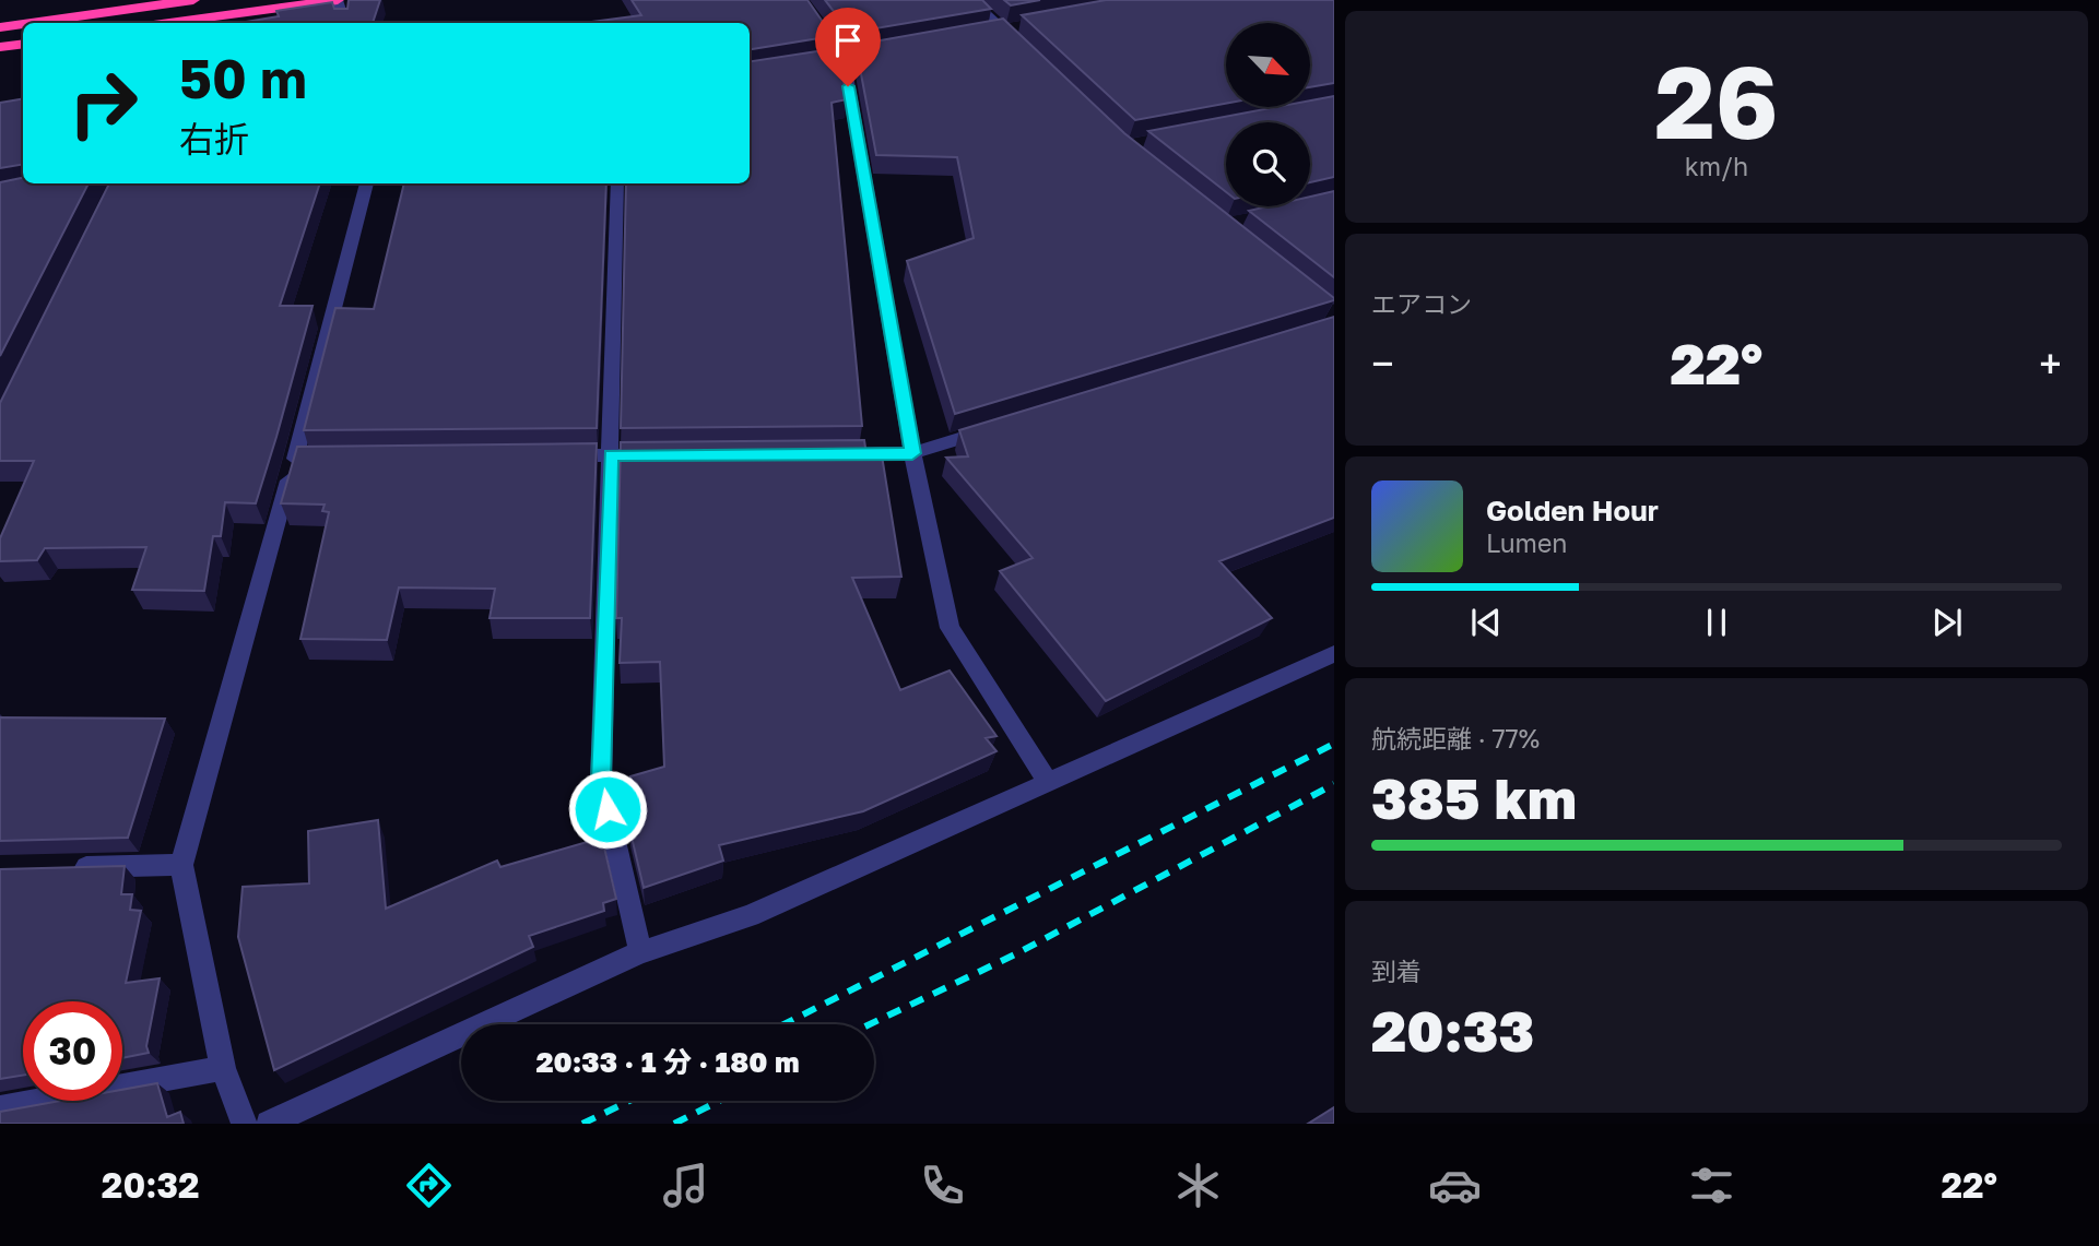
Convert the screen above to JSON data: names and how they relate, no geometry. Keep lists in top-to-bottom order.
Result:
{
  "north": "bottom right",
  "page": {
    "tile": [
      ["26", "km/h"],
      "エアコン",
      ["航続距離 · 77%", "385 km"],
      ["到着", "20:33"]
    ],
    "turn": ["50 m", "右折"],
    "heat": ["−", "22°", "+"],
    "song": ["Golden Hour", "Lumen"],
    "limit": "30",
    "trip": "20:33 · 1 分 · 180 m",
    "tabs": ["20:32", "22°"]
  }
}
